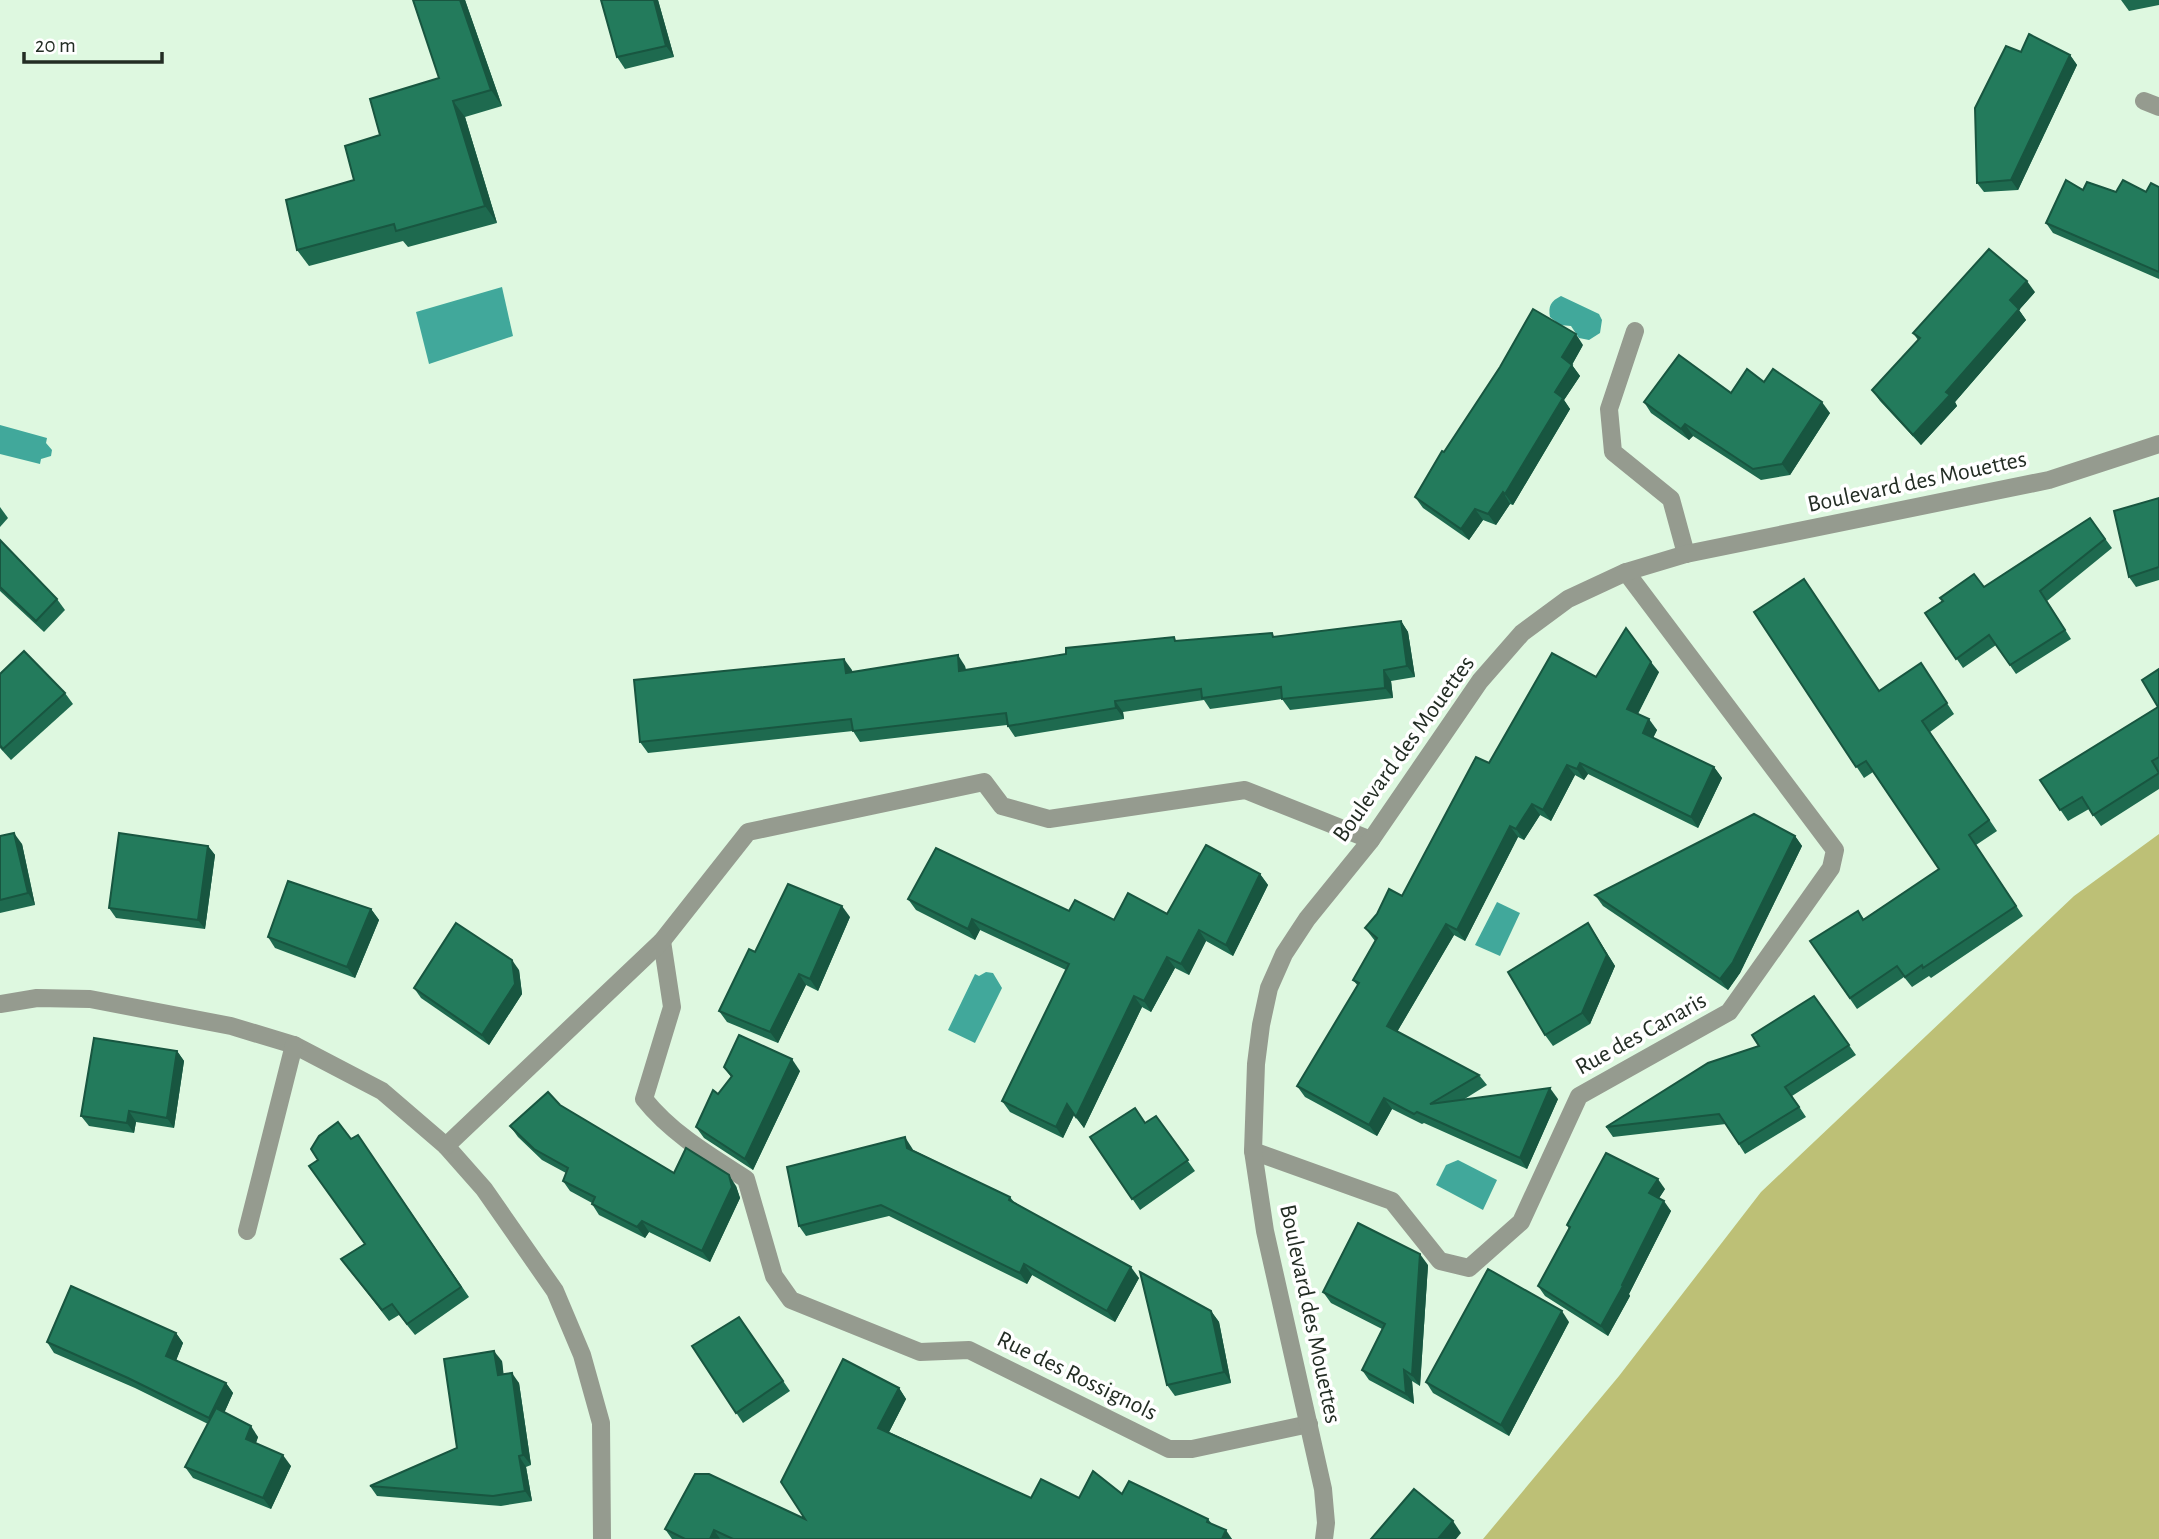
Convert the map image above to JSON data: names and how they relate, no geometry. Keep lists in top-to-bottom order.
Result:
{
  "streets": {
    "street": ["Boulevard des Mouettes", "Rue des Canaris", "Rue des Rossignols"]
  },
  "crossings": [
    ["Boulevard des Mouettes", "Rue des Canaris"],
    ["Boulevard des Mouettes", "Rue des Rossignols"]
  ],
  "scale_bar": "20 m"
}
